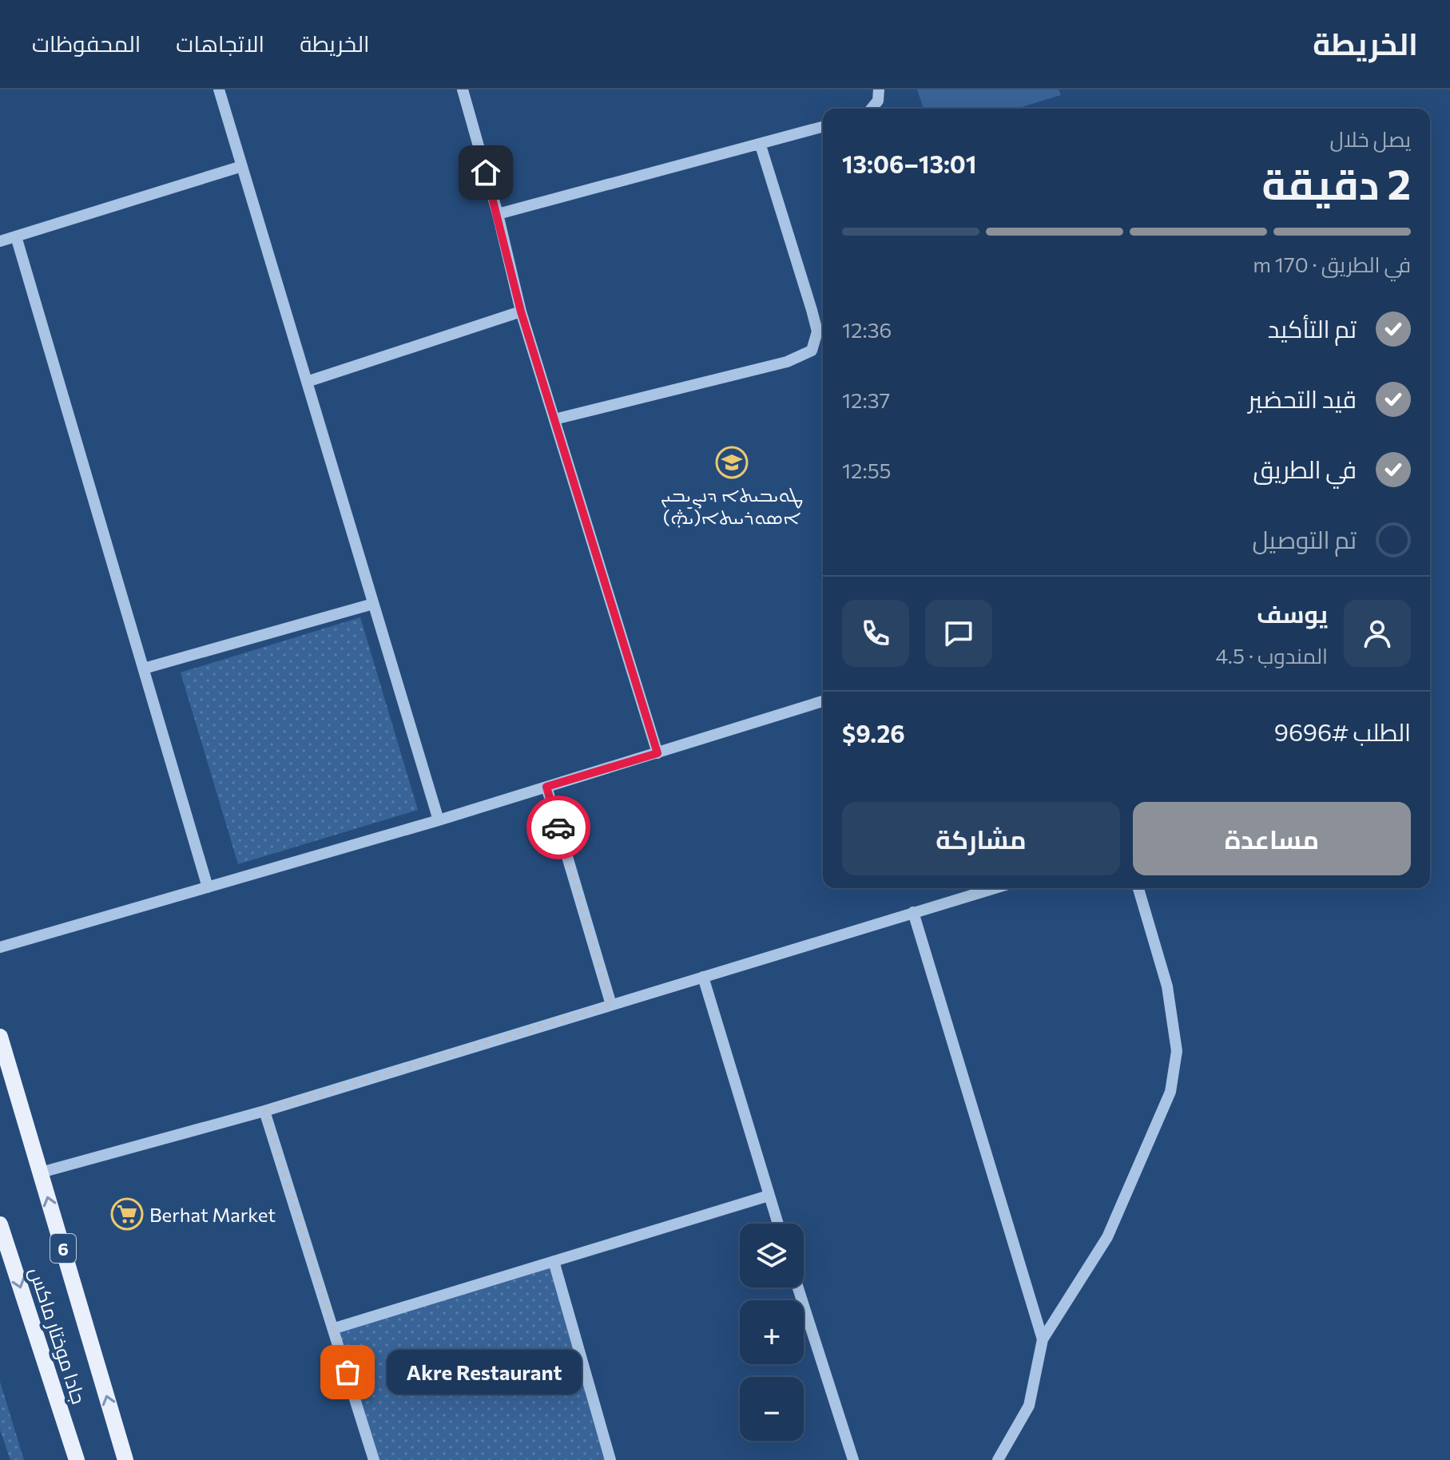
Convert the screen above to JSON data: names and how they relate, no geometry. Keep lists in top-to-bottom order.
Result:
{
  "streets": {
    "main road": ["6", "جادا موختار ماكس"]
  },
  "places": {
    "school or university": ["ܛܘܝܒܝܬܐ ܕܢܨܝܒܝܢ ܐܣܘܪܝܝܬܐ(ܞ)"],
    "supermarket": ["Berhat Market"],
    "other": ["Akre Restaurant"]
  },
  "page": {
    "header": "الخريطة",
    "nav": ["الخريطة", "الاتجاهات", "المحفوظات"],
    "heading": ["2 دقيقة", "يصل خلال", "13:01–13:06"],
    "panel": [
      "يوسف",
      "المندوب · 4.5",
      "الطلب #9696",
      "$9.26"
    ],
    "bar": "في الطريق · 170 m",
    "list": [
      ["تم التأكيد", "12:36"],
      ["قيد التحضير", "12:37"],
      ["في الطريق", "12:55"],
      "تم التوصيل"
    ],
    "buttons": ["مساعدة", "مشاركة"],
    "map_buttons": ["+", "−"],
    "bubble": "Akre Restaurant"
  }
}
